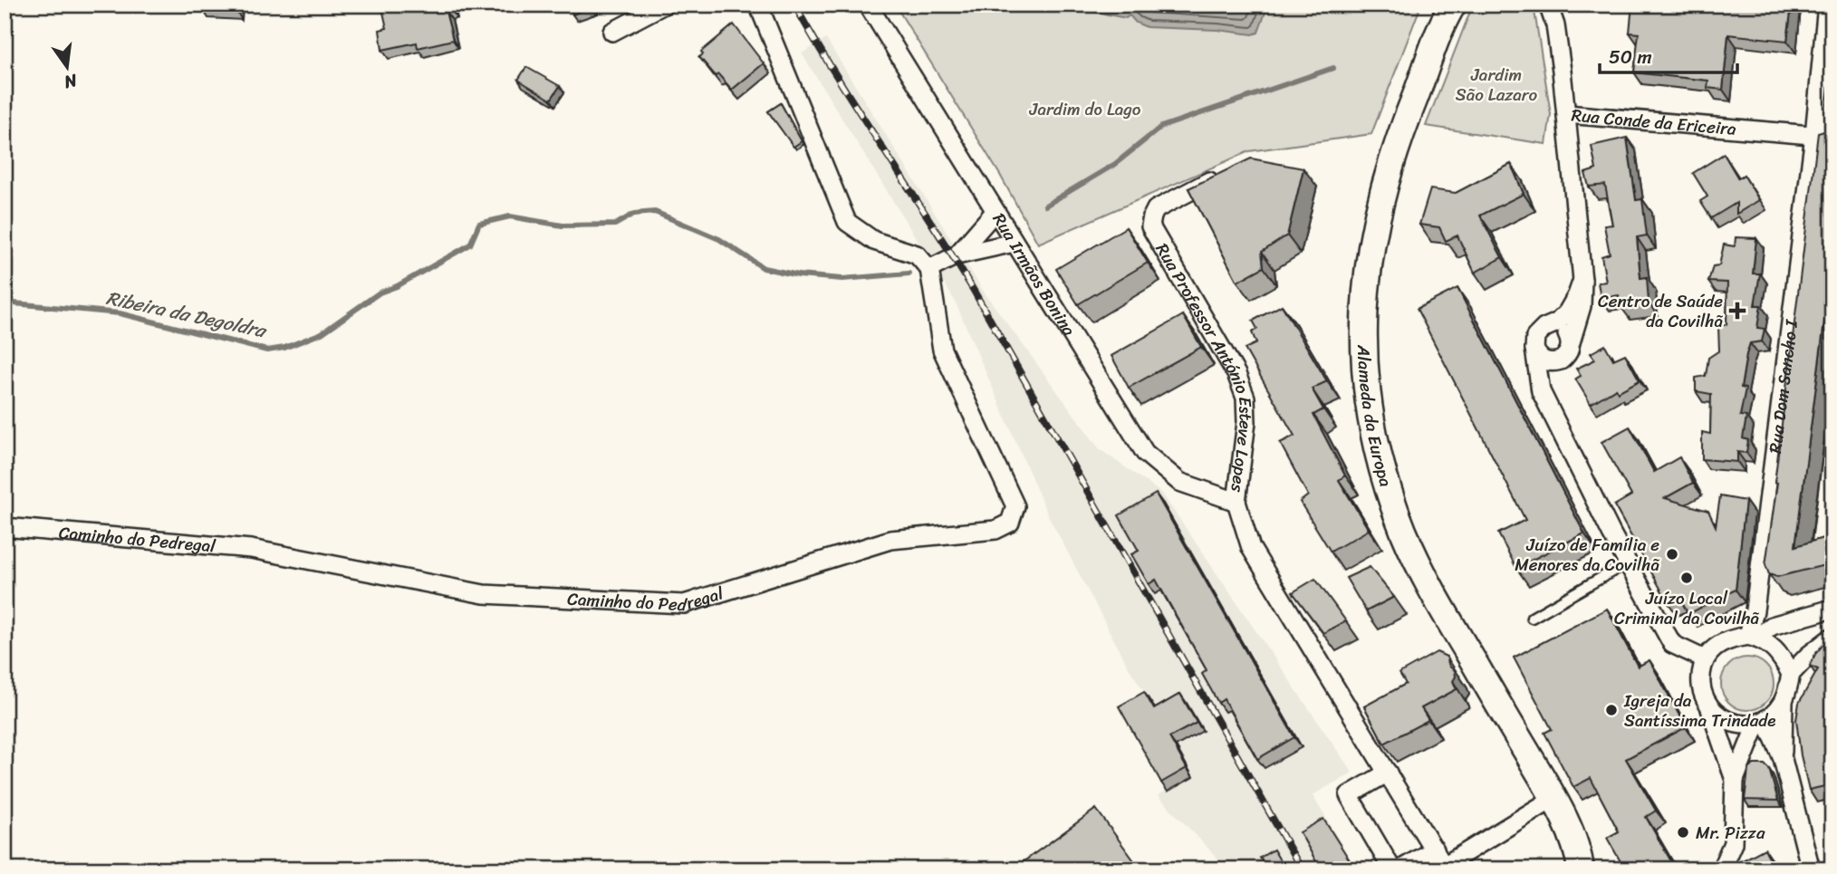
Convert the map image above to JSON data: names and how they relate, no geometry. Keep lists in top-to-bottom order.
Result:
{
  "streets": {
    "main road": ["Alameda da Europa"],
    "street": [
      "Rua Conde da Ericeira",
      "Rua Irmãos Bonina",
      "Rua Professor António Esteve Lopes",
      "Rua Dom Sancho I",
      "Caminho do Pedregal"
    ]
  },
  "crossings": [
    ["Rua Conde da Ericeira", "Rua Dom Sancho I"],
    ["Rua Irmãos Bonina", "Rua Professor António Esteve Lopes"]
  ],
  "water": ["Ribeira da Degoldra"],
  "parks": ["Jardim São Lazaro", "Jardim do Lago"],
  "places": {
    "health": ["Centro de Saúde da Covilhã"],
    "other": [
      "Juízo de Família e Menores da Covilhã",
      "Juízo Local Criminal da Covilhã",
      "Igreja da Santíssima Trindade",
      "Mr. Pizza"
    ]
  },
  "scale_bar": "50 m",
  "north": "bottom"
}
